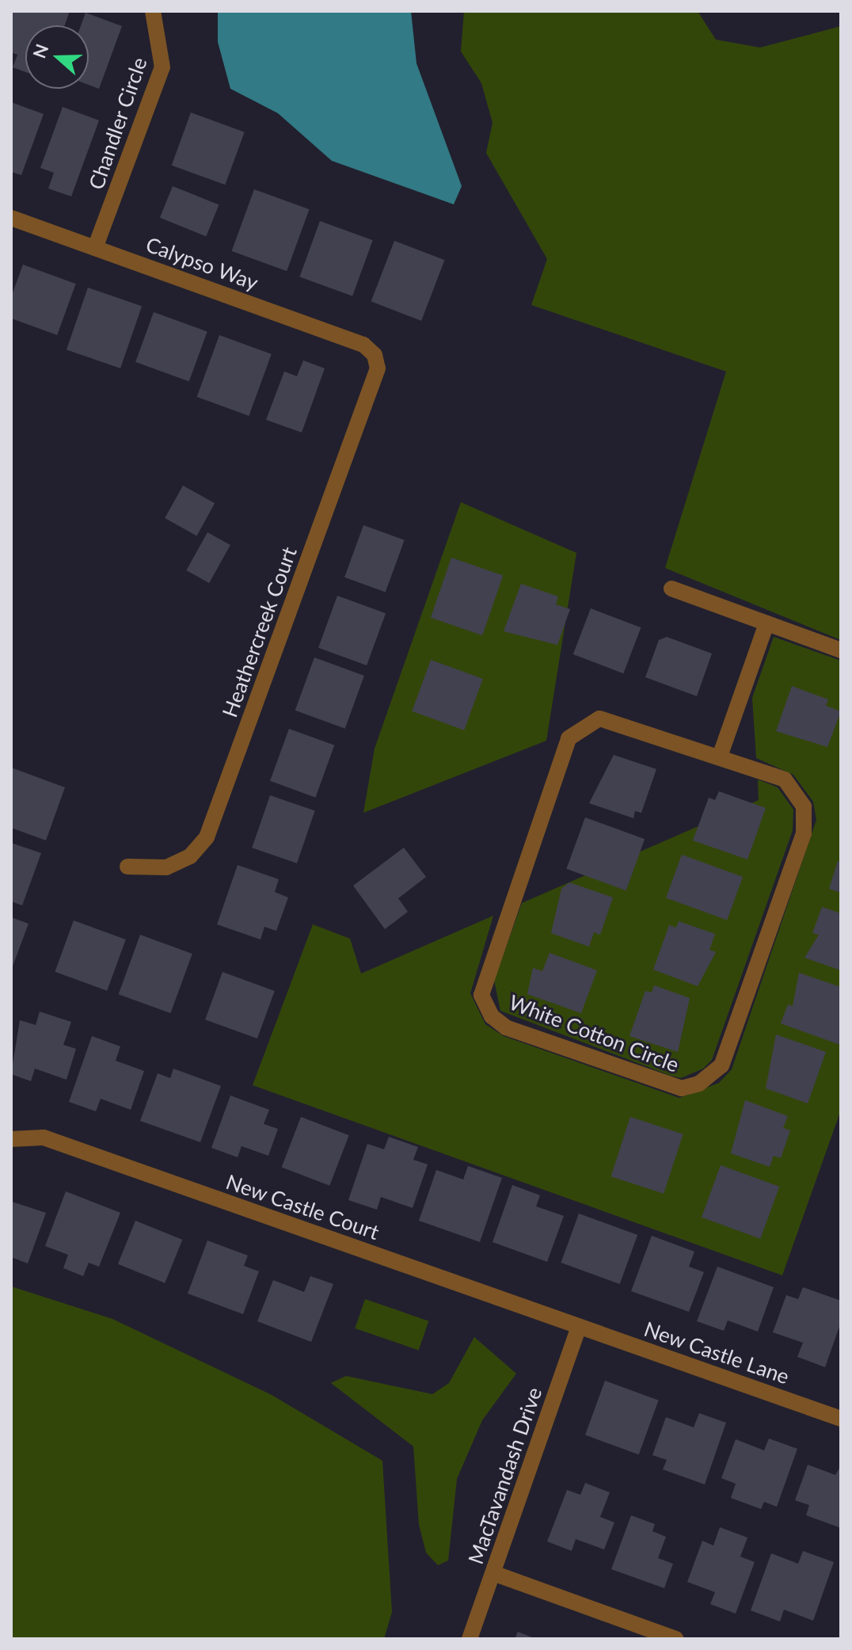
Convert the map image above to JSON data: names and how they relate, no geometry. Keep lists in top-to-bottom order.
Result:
{
  "streets": {
    "street": [
      "Chandler Circle",
      "Calypso Way",
      "Heathercreek Court",
      "White Cotton Circle",
      "New Castle Court",
      "New Castle Lane",
      "MacTavandash Drive"
    ]
  },
  "crossings": [
    ["Chandler Circle", "Calypso Way"],
    ["Calypso Way", "Heathercreek Court"],
    ["New Castle Court", "New Castle Lane"],
    ["New Castle Court", "MacTavandash Drive"],
    ["New Castle Lane", "MacTavandash Drive"]
  ],
  "north": "left"
}
